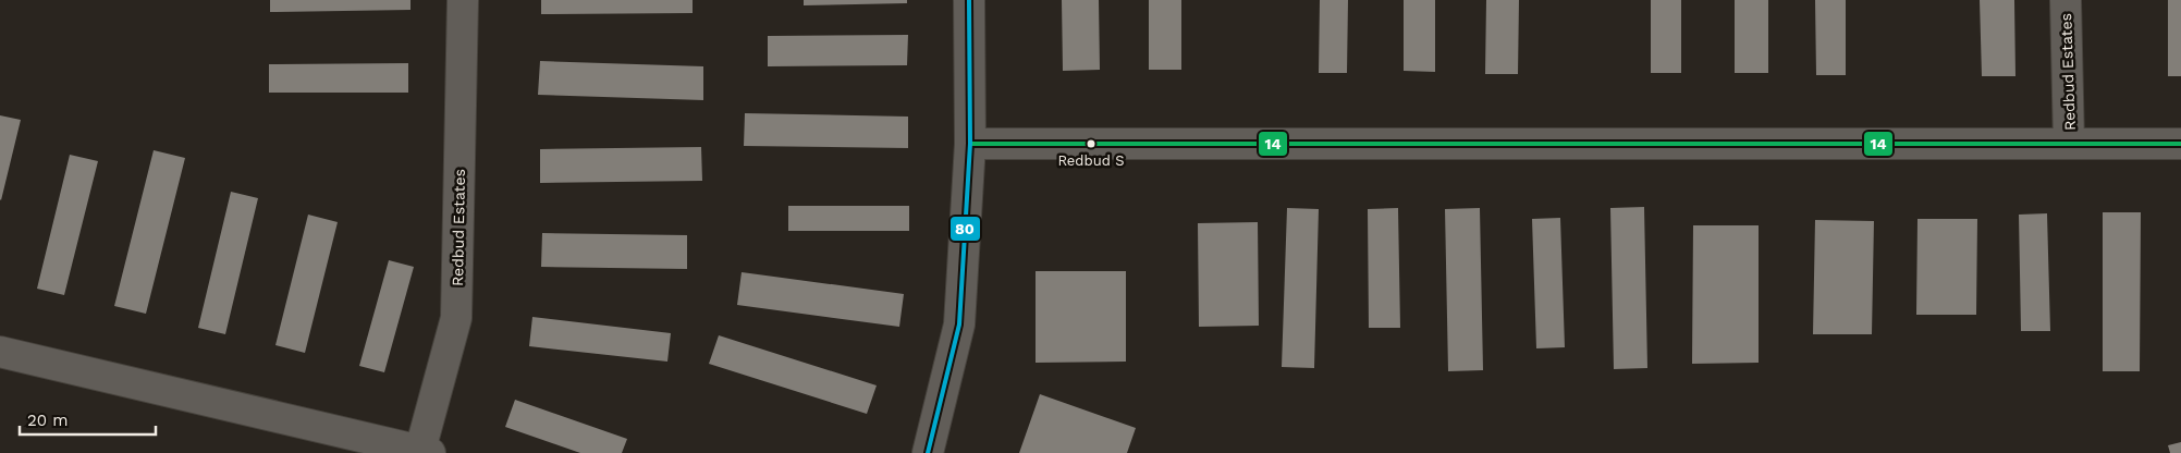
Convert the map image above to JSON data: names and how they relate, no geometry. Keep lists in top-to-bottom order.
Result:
{
  "streets": {
    "street": ["Redbud Estates"]
  },
  "places": ["Redbud S"],
  "lines": ["transit line 80", "transit line 14"],
  "scale_bar": "20 m"
}
